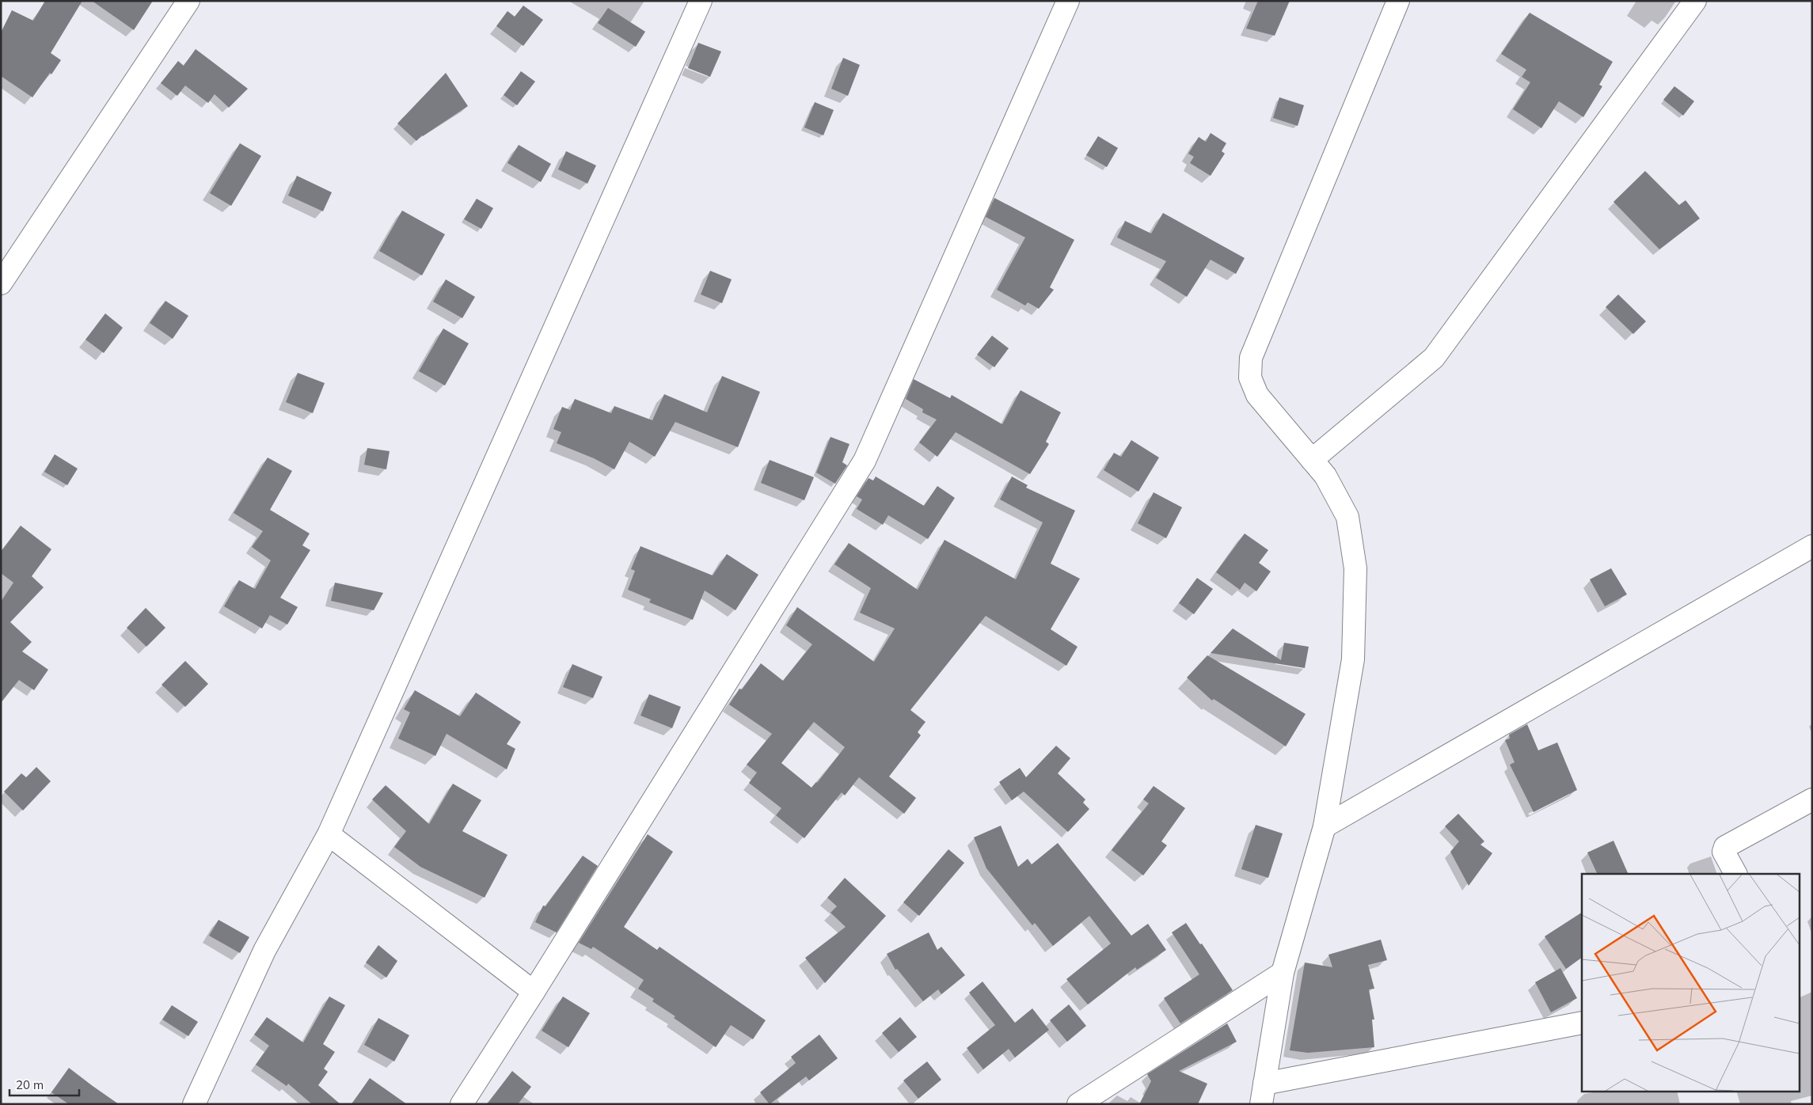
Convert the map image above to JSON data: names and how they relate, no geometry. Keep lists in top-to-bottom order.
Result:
{
  "scale_bar": "20 m"
}
